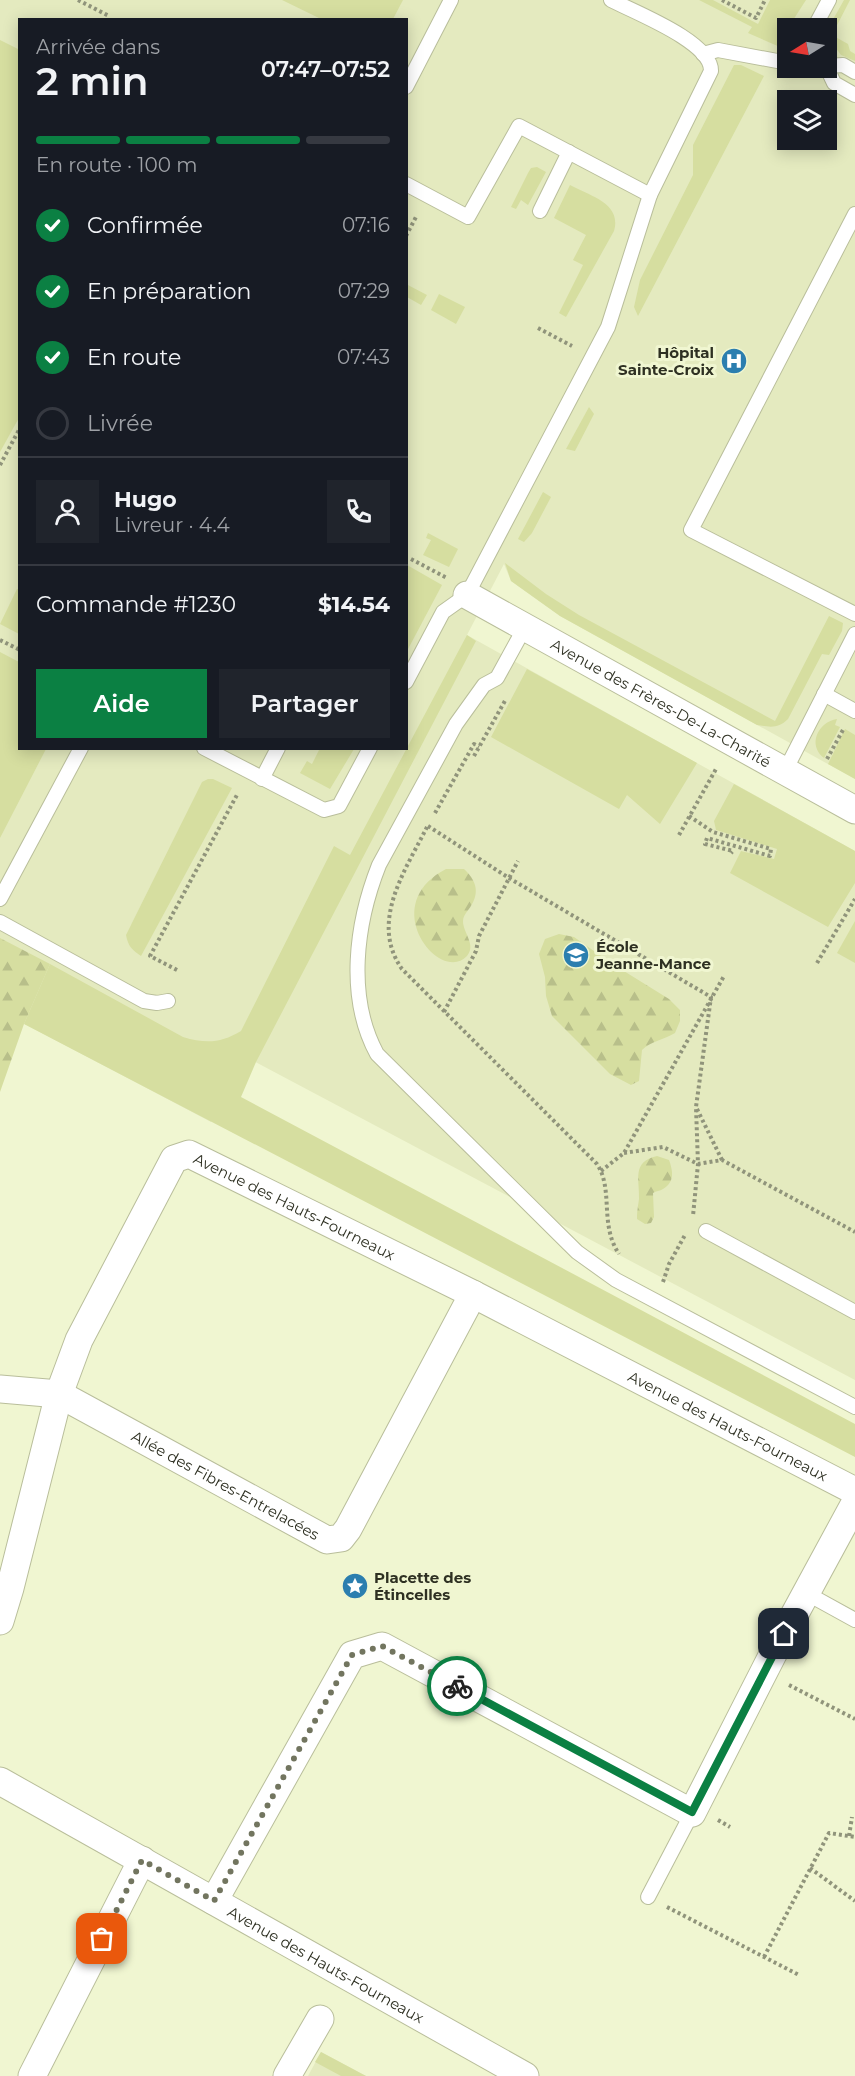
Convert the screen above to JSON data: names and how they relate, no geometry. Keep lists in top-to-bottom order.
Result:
{
  "streets": {
    "street": ["Avenue des Frères-De-La-Charité", "Avenue des Hauts-Fourneaux", "Allée des Fibres-Entrelacées"]
  },
  "crossings": [
    ["Avenue des Hauts-Fourneaux", "Allée des Fibres-Entrelacées"]
  ],
  "places": {
    "hospital": ["Hôpital Sainte-Croix"],
    "school or university": ["École Jeanne-Mance"],
    "place": ["Placette des Étincelles"]
  },
  "north": "left",
  "page": {
    "heading": ["2 min", "Arrivée dans", "07:47–07:52"],
    "panel": [
      "Hugo",
      "Livreur · 4.4",
      "Commande #1230",
      "$14.54"
    ],
    "bar": "En route · 100 m",
    "list": [
      ["Confirmée", "07:16"],
      ["En préparation", "07:29"],
      ["En route", "07:43"],
      "Livrée"
    ],
    "buttons": ["Aide", "Partager"]
  }
}
